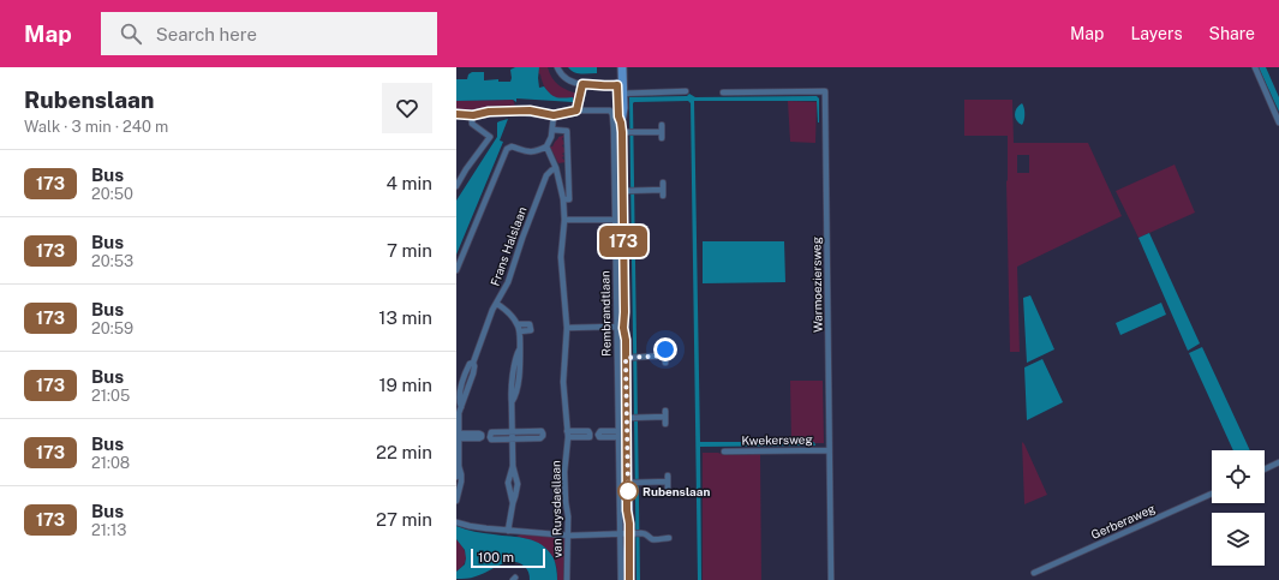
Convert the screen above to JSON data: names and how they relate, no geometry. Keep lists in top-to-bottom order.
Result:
{
  "streets": {
    "street": [
      "Frans Halslaan",
      "Warmoeziersweg",
      "Rembrandtlaan",
      "Kwekersweg",
      "van Ruysdaellaan",
      "Gerberaweg"
    ]
  },
  "crossings": [
    ["Frans Halslaan", "van Ruysdaellaan"],
    ["Warmoeziersweg", "Kwekersweg"]
  ],
  "places": ["Rubenslaan"],
  "lines": ["bus line 173"],
  "scale_bar": "100 m",
  "page": {
    "header": "Map",
    "search": "Search here",
    "nav": ["Map", "Layers", "Share"],
    "heading": ["Rubenslaan", "Walk · 3 min · 240 m"],
    "on_map": "173",
    "list": [
      {
        "mark": "173",
        "name": "Bus",
        "note": "20:50",
        "value": "4 min"
      },
      {
        "mark": "173",
        "name": "Bus",
        "note": "20:53",
        "value": "7 min"
      },
      {
        "mark": "173",
        "name": "Bus",
        "note": "20:59",
        "value": "13 min"
      },
      {
        "mark": "173",
        "name": "Bus",
        "note": "21:05",
        "value": "19 min"
      },
      {
        "mark": "173",
        "name": "Bus",
        "note": "21:08",
        "value": "22 min"
      },
      {
        "mark": "173",
        "name": "Bus",
        "note": "21:13",
        "value": "27 min"
      }
    ],
    "scale": "100 m"
  }
}
